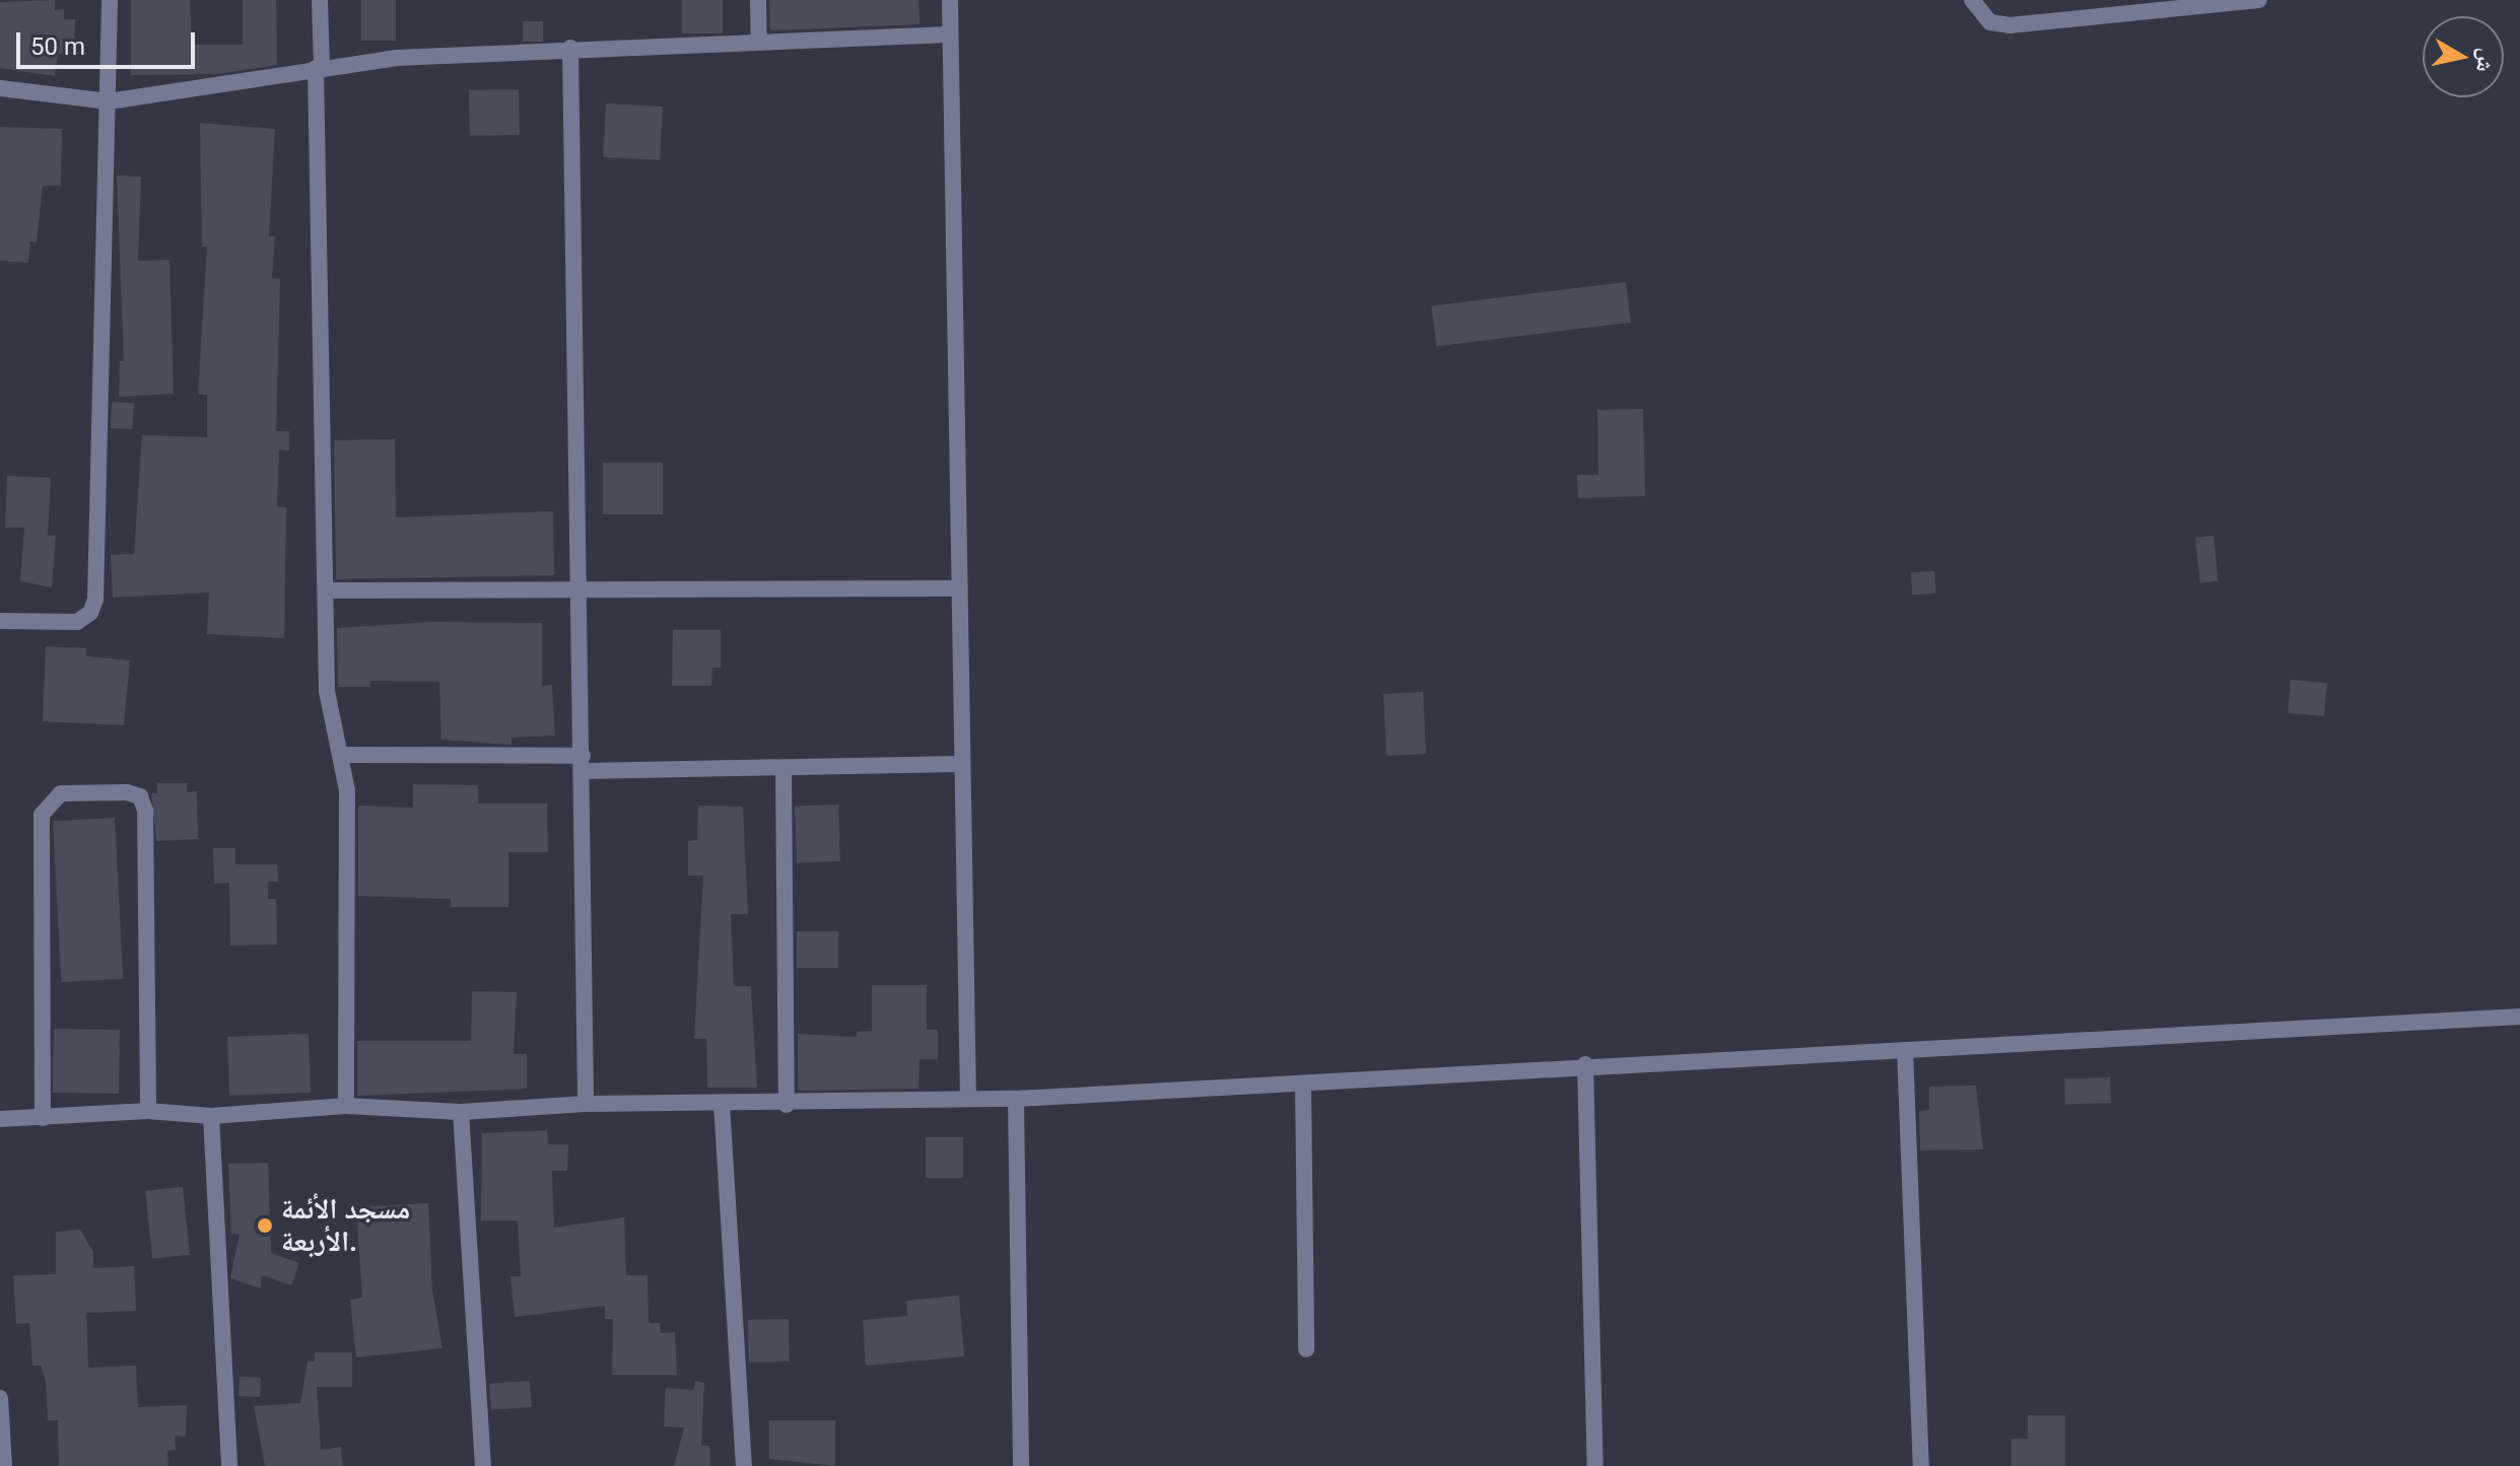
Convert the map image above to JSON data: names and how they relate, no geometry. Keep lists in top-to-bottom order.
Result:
{
  "places": ["مسجد الأئمة الأربعة."],
  "scale_bar": "50 m",
  "north": "right"
}
